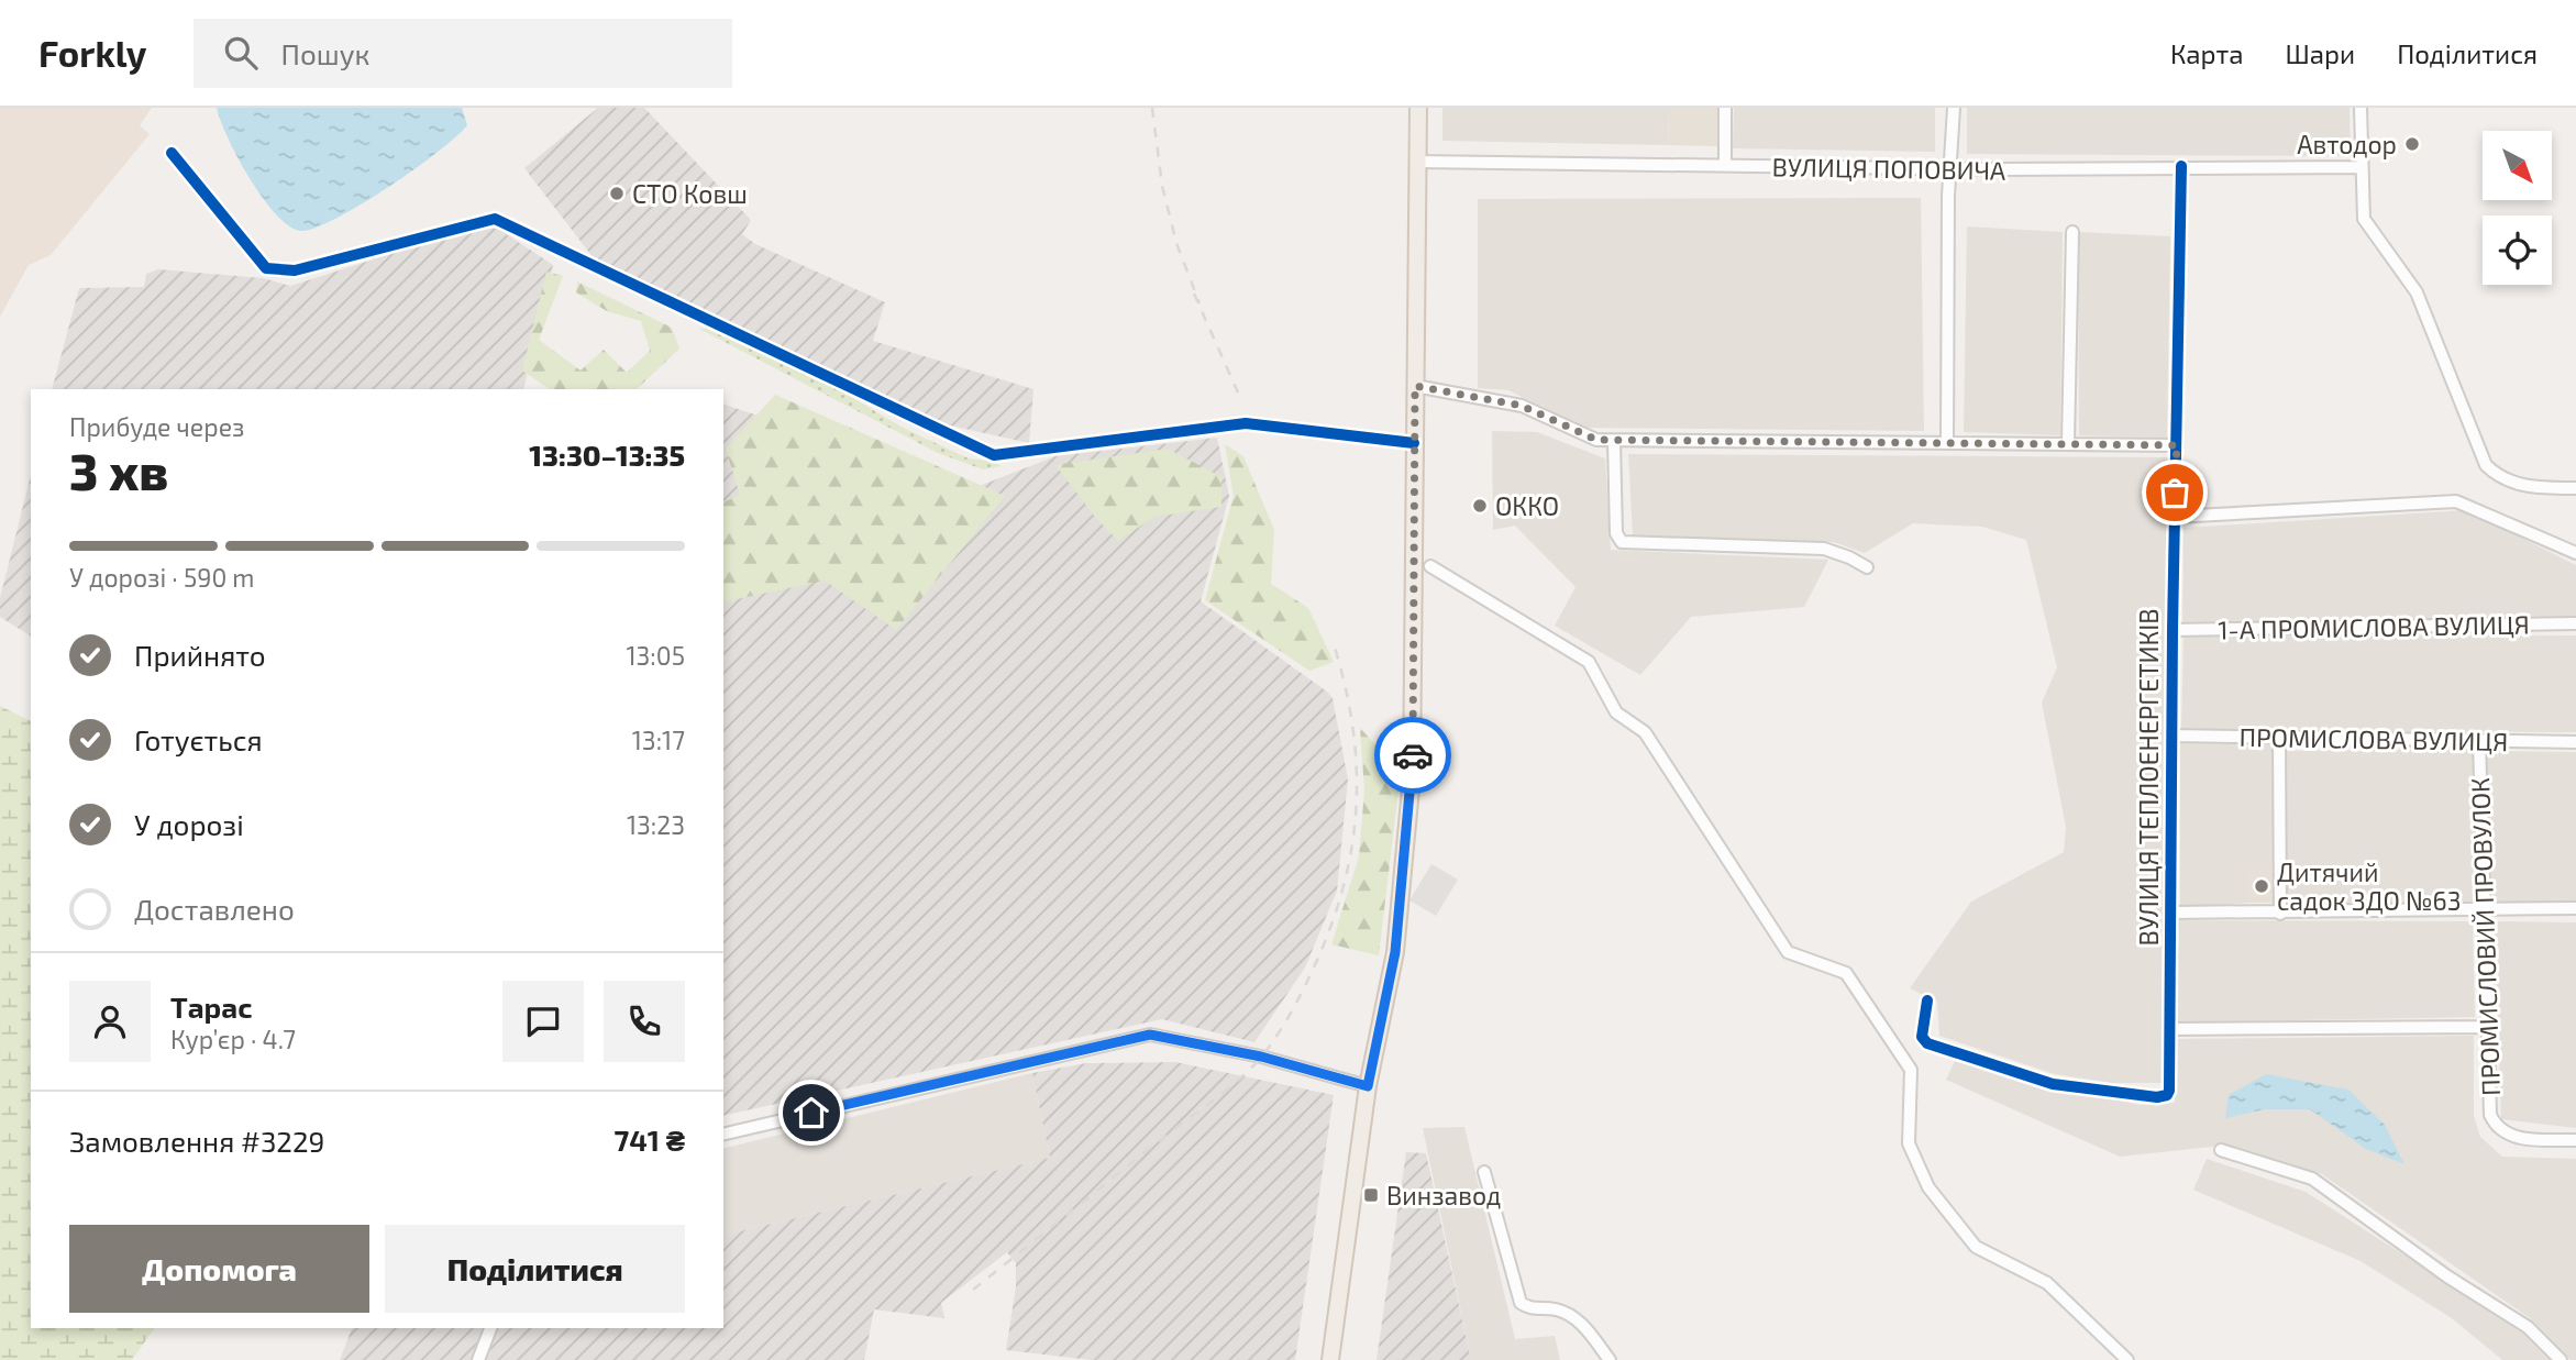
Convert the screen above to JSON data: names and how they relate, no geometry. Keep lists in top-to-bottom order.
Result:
{
  "streets": {
    "street": [
      "ВУЛИЦЯ ПОПОВИЧА",
      "1-А ПРОМИСЛОВА ВУЛИЦЯ",
      "ПРОМИСЛОВА ВУЛИЦЯ",
      "ВУЛИЦЯ ТЕПЛОЕНЕРГЕТИКІВ",
      "ПРОМИСЛОВИЙ ПРОВУЛОК"
    ]
  },
  "crossings": [
    ["ВУЛИЦЯ ПОПОВИЧА", "ВУЛИЦЯ ТЕПЛОЕНЕРГЕТИКІВ"],
    ["1-А ПРОМИСЛОВА ВУЛИЦЯ", "ВУЛИЦЯ ТЕПЛОЕНЕРГЕТИКІВ"],
    ["ПРОМИСЛОВА ВУЛИЦЯ", "ВУЛИЦЯ ТЕПЛОЕНЕРГЕТИКІВ"],
    ["ПРОМИСЛОВА ВУЛИЦЯ", "ПРОМИСЛОВИЙ ПРОВУЛОК"]
  ],
  "places": {
    "other": [
      "Автодор",
      "СТО Ковш",
      "ОККО",
      "Дитячий садок ЗДО №63"
    ],
    "transit": ["Винзавод"]
  },
  "north": "bottom right",
  "page": {
    "header": "Forkly",
    "search": "Пошук",
    "nav": ["Карта", "Шари", "Поділитися"],
    "heading": ["3 хв", "Прибуде через", "13:30–13:35"],
    "panel": [
      "Тарас",
      "Кур’єр · 4.7",
      "Замовлення #3229",
      "741 ₴"
    ],
    "bar": "У дорозі · 590 m",
    "list": [
      ["Прийнято", "13:05"],
      ["Готується", "13:17"],
      ["У дорозі", "13:23"],
      "Доставлено"
    ],
    "buttons": ["Допомога", "Поділитися"]
  }
}
